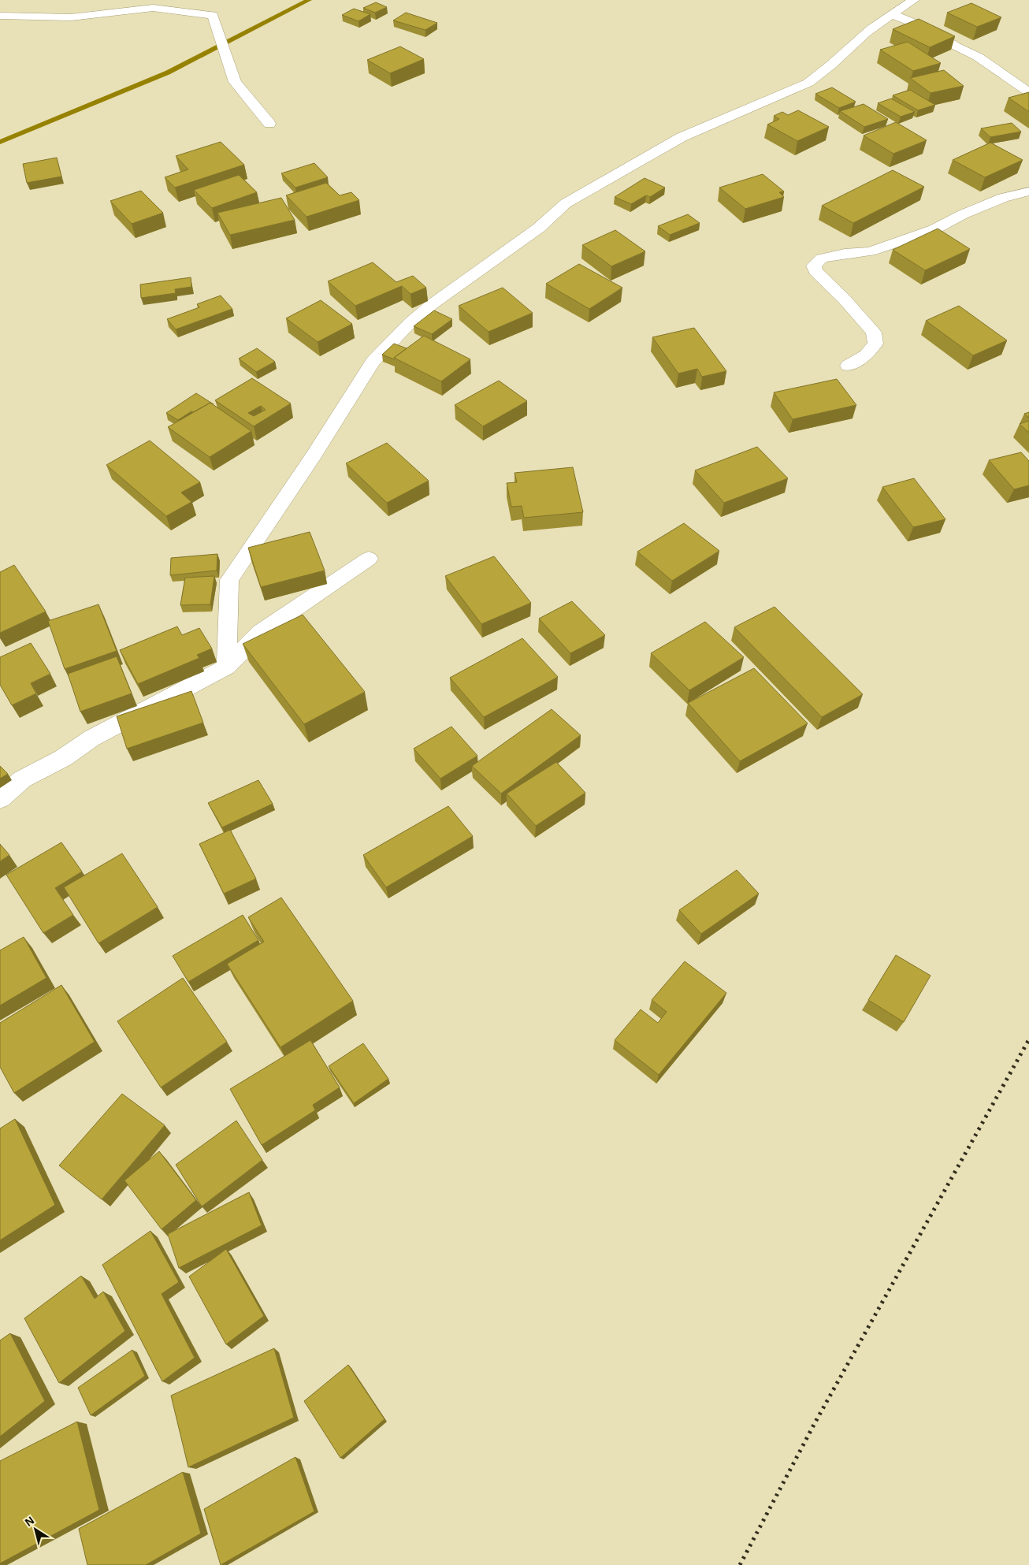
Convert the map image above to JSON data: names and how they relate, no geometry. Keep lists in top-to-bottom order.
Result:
{
  "north": "top left"
}
